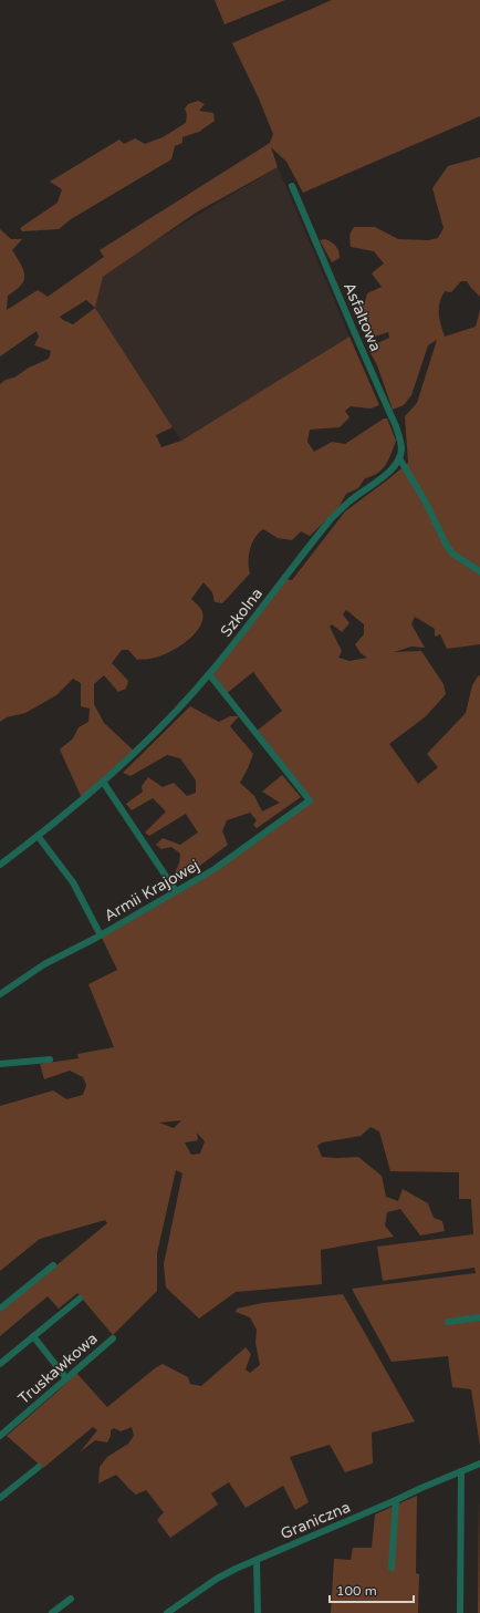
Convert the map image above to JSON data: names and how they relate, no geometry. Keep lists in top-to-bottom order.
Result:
{
  "streets": {
    "street": [
      "Asfaltowa",
      "Szkolna",
      "Armii Krajowej",
      "Truskawkowa",
      "Graniczna"
    ]
  },
  "crossings": [
    ["Asfaltowa", "Szkolna"],
    ["Szkolna", "Armii Krajowej"]
  ],
  "scale_bar": "100 m"
}
